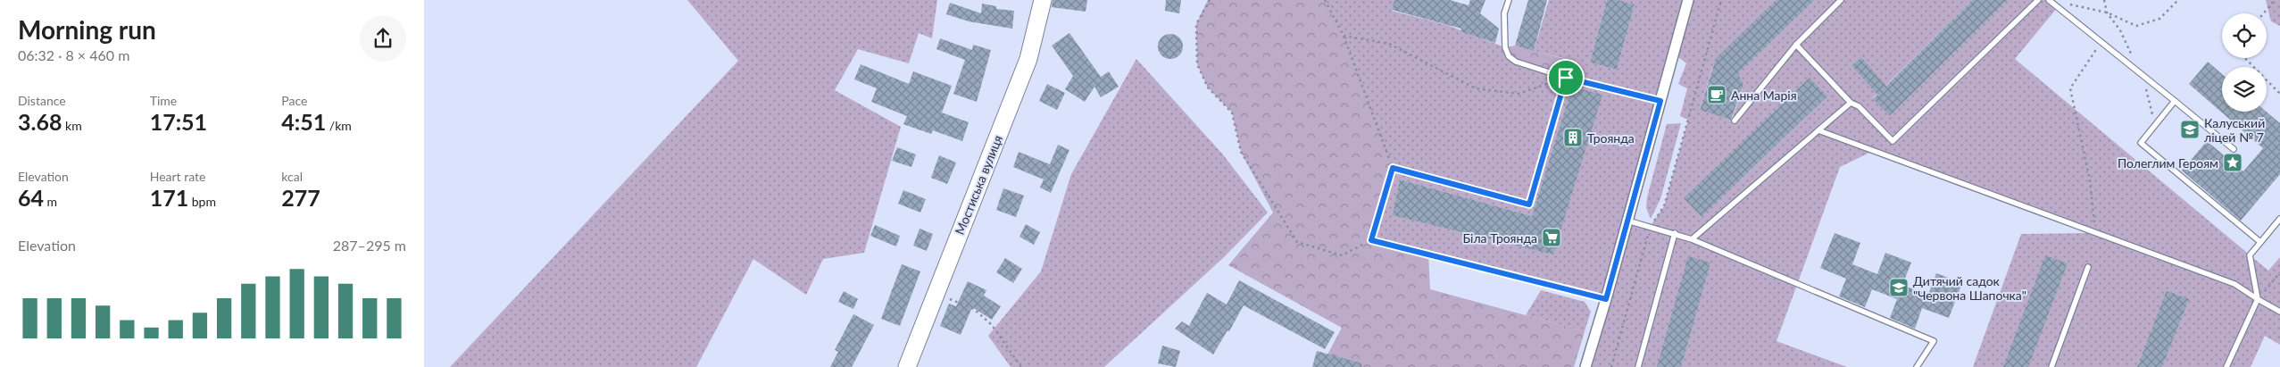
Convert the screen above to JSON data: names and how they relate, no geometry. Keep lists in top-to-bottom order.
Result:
{
  "streets": {
    "main road": ["Мостиська вулиця"]
  },
  "places": {
    "cafe": ["Анна Марія"],
    "school or university": ["Калуський ліцей № 7", "Дитячий садок \"Червона Шапочка\""],
    "building": ["Троянда"],
    "place": ["Полеглим Героям"],
    "supermarket": ["Біла Троянда"]
  },
  "page": {
    "heading": ["Morning run", "06:32 · 8 × 460 m"],
    "stats": [
      ["Distance", "3.68 km"],
      ["Time", "17:51"],
      ["Pace", "4:51 /km"],
      ["Elevation", "64 m"],
      ["Heart rate", "171 bpm"],
      ["kcal", "277"]
    ],
    "chart": ["Elevation", "287–295 m"]
  }
}
